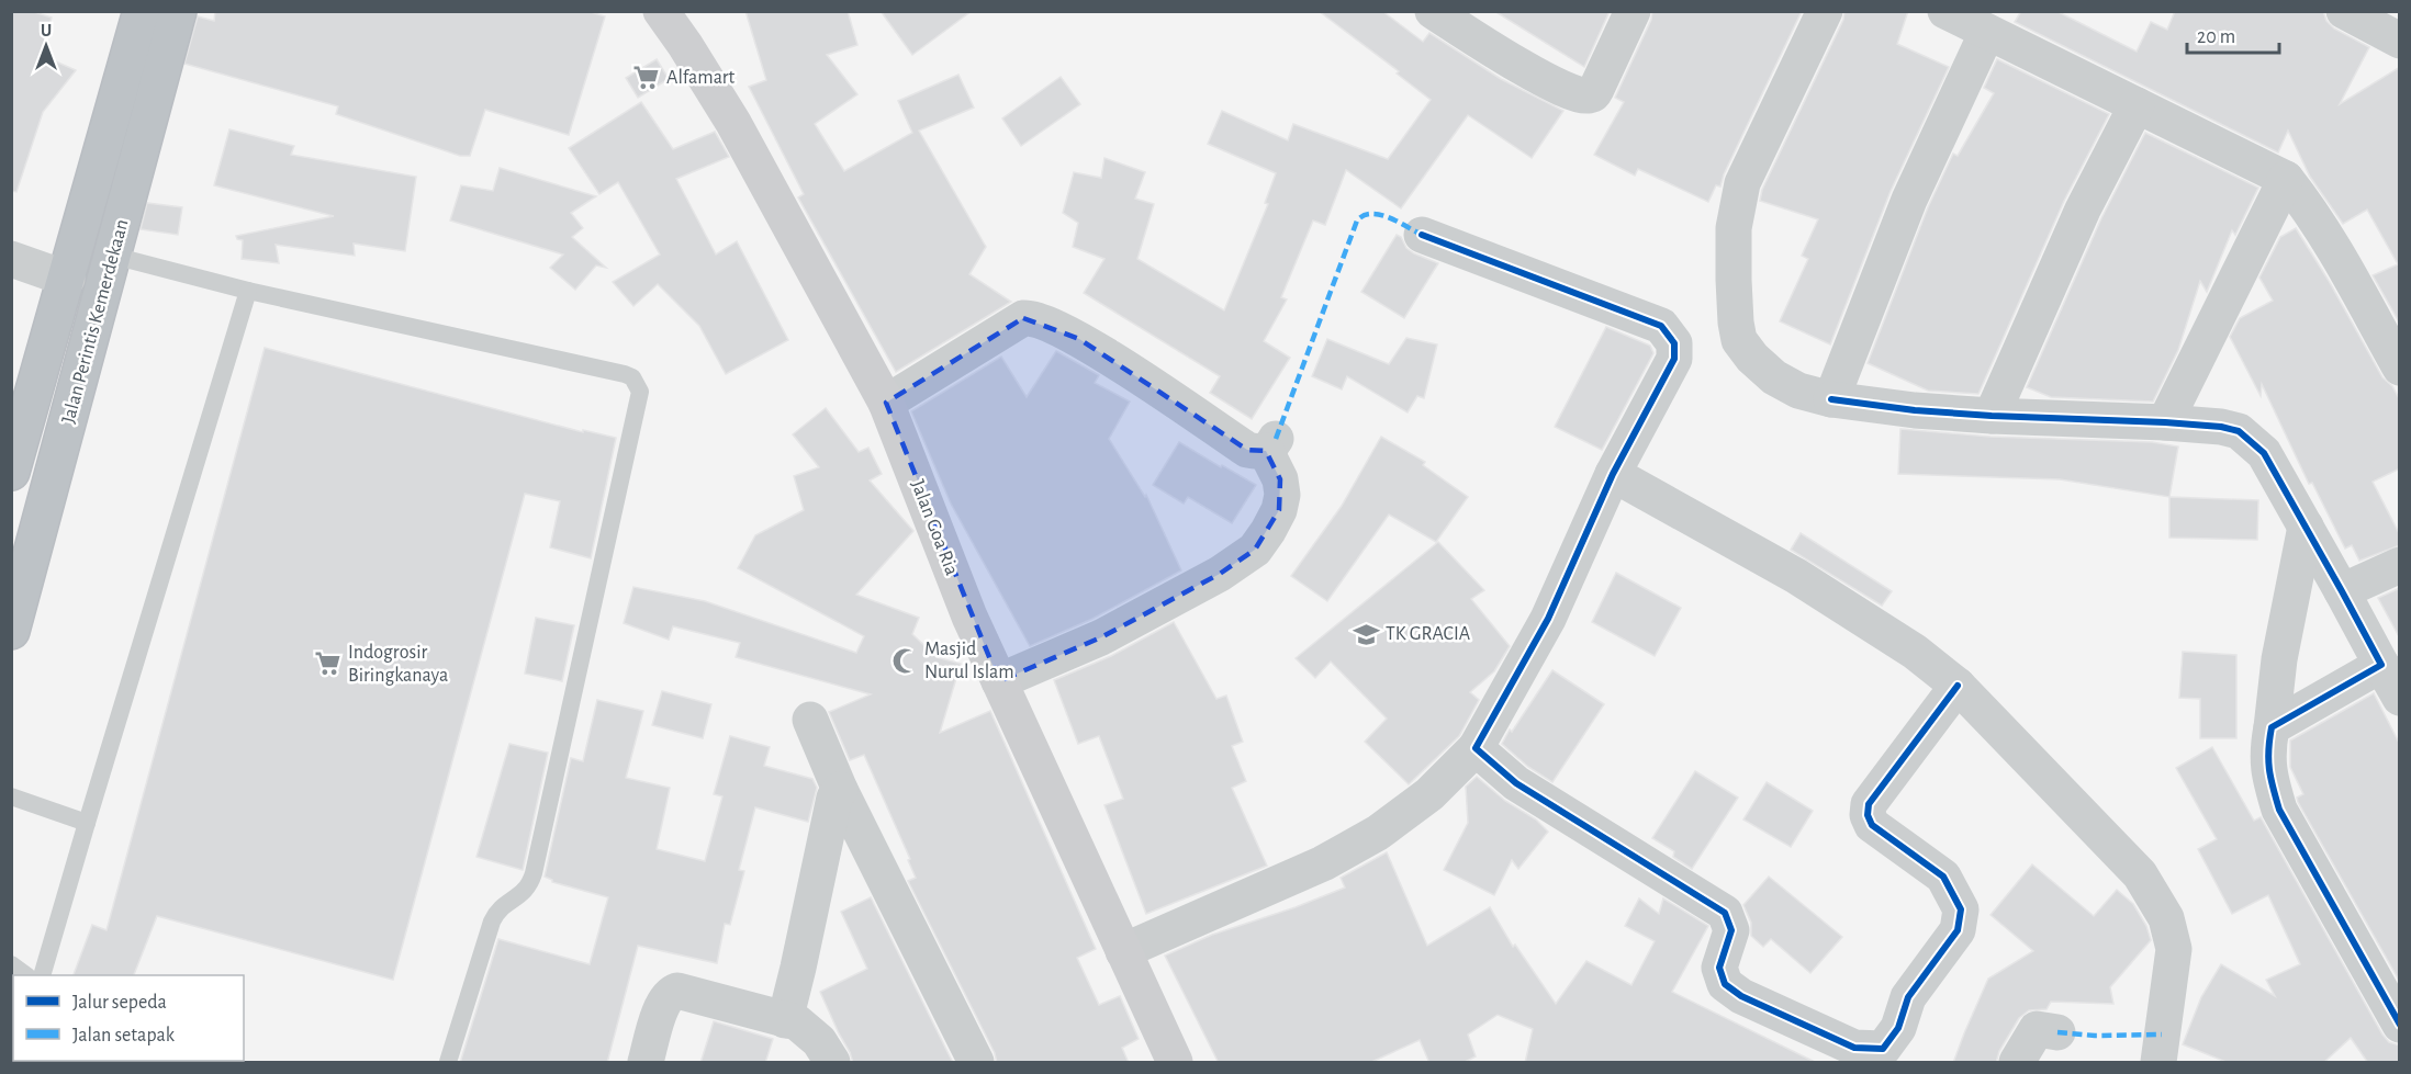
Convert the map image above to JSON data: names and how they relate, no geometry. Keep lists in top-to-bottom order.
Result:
{
  "streets": {
    "highway": ["Jalan Perintis Kemerdekaan"],
    "main road": ["Jalan Goa Ria"]
  },
  "places": {
    "supermarket": ["Alfamart", "Indogrosir Biringkanaya"],
    "school or university": ["TK GRACIA"],
    "mosque": ["Masjid Nurul Islam"]
  },
  "legend": ["Jalur sepeda", "Jalan setapak"],
  "scale_bar": "20 m",
  "north": "top"
}
